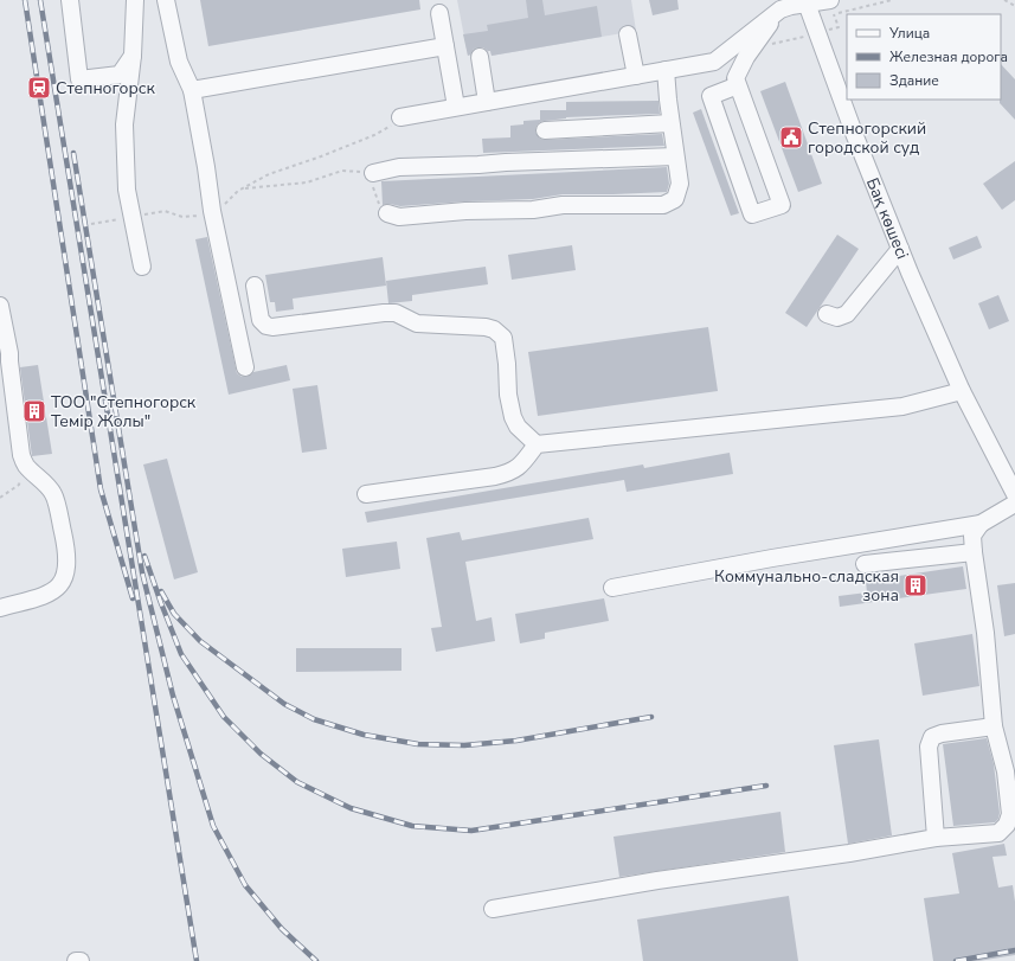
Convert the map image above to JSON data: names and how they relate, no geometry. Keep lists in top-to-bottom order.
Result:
{
  "streets": {
    "street": ["Бақ көшесі"]
  },
  "places": {
    "station": ["Степногорск"],
    "public building": ["Степногорский городской суд"],
    "building": ["ТОО \"Степногорск Темiр Жолы\"", "Коммунально-сладская зона"]
  },
  "legend": ["Улица", "Железная дорога", "Здание"]
}
